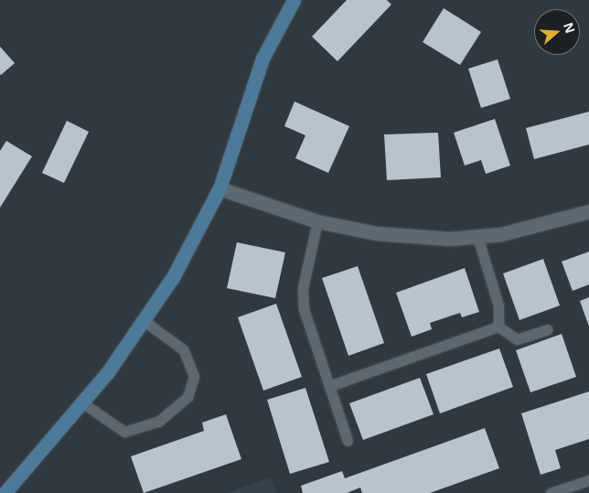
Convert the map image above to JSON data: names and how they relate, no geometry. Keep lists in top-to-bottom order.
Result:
{
  "north": "right"
}
